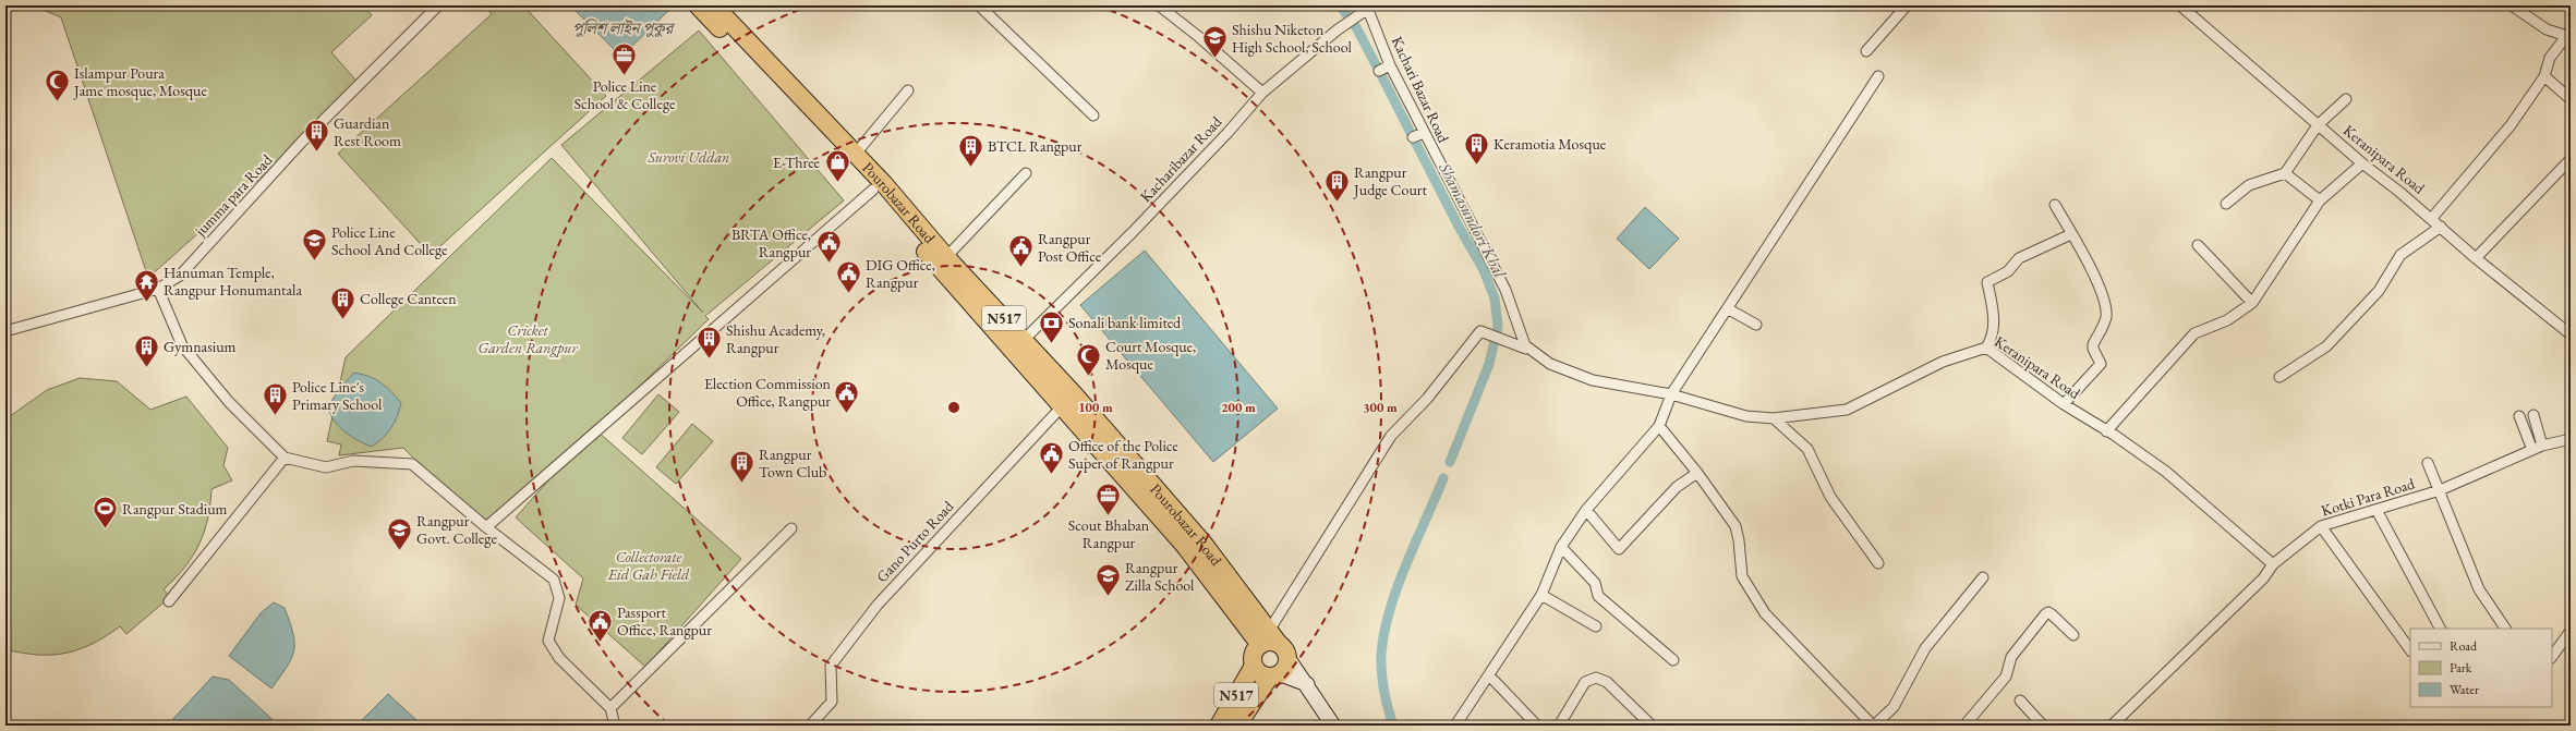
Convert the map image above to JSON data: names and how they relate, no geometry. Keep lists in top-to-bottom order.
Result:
{
  "streets": {
    "highway": ["Pourobazar Road", "N517"],
    "street": [
      "Kachari Bazar Road",
      "Kacharibazar Road",
      "Keranipara Road",
      "jumma para Road",
      "Kotki Para Road",
      "Gano Purto Road"
    ]
  },
  "crossings": [
    ["Kachari Bazar Road", "Kacharibazar Road"],
    ["Kacharibazar Road", "Pourobazar Road"],
    ["Keranipara Road", "Kotki Para Road"],
    ["Pourobazar Road", "N517"],
    ["Pourobazar Road", "Gano Purto Road"]
  ],
  "water": ["পুলিশ লাইন পুকুর", "Shamasundori Khal"],
  "parks": ["Surovi Uddan", "Cricket Garden Rangpur", "Collectorate Eid Gah Field"],
  "places": {
    "school or university": [
      "Shishu Niketon High School, School",
      "Police Line School And College",
      "Rangpur Govt. College",
      "Rangpur Zilla School"
    ],
    "office": ["Police Line School & College", "Scout Bhaban Rangpur"],
    "mosque": ["Islampur Poura Jame mosque, Mosque", "Court Mosque, Mosque"],
    "building": [
      "Guardian Rest Room",
      "Keramotia Mosque",
      "BTCL Rangpur",
      "Rangpur Judge Court",
      "College Canteen",
      "Shishu Academy, Rangpur",
      "Gymnasium",
      "Police Line's Primary School",
      "Rangpur Town Club"
    ],
    "shop": ["E-Three"],
    "public building": [
      "BRTA Office, Rangpur",
      "Rangpur Post Office",
      "DIG Office, Rangpur",
      "Election Commission Office, Rangpur",
      "Office of the Police Super of Rangpur",
      "Passport Office, Rangpur"
    ],
    "temple": ["Hanuman Temple, Rangpur Honumantala"],
    "bank": ["Sonali bank limited"],
    "sports": ["Rangpur Stadium"]
  },
  "legend": ["Road", "Park", "Water"],
  "rings": ["100 m", "200 m", "300 m"]
}
